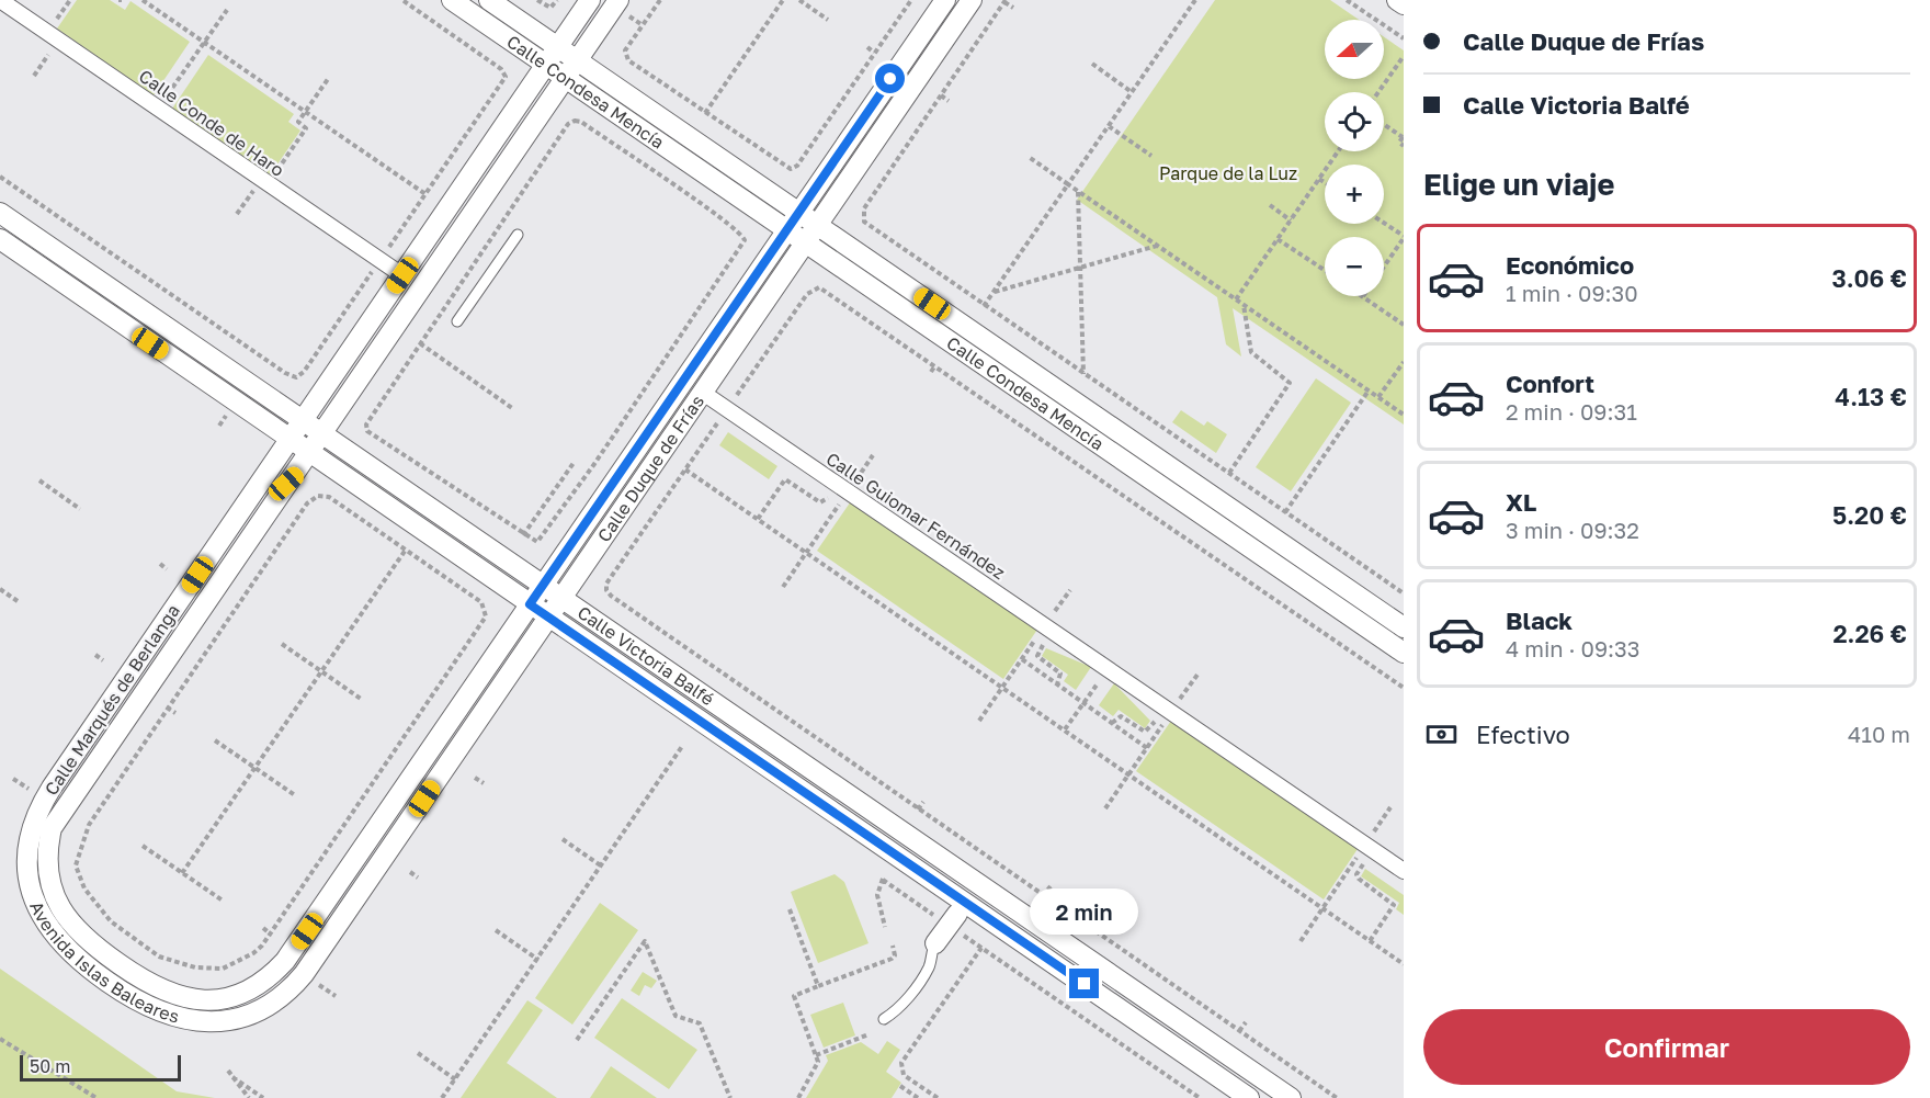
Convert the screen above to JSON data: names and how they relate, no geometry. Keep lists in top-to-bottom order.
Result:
{
  "streets": {
    "street": [
      "Calle Condesa Mencía",
      "Calle Conde de Haro",
      "Calle Duque de Frías",
      "Calle Guiomar Fernández",
      "Calle Victoria Balfé",
      "Calle Marqués de Berlanga",
      "Avenida Islas Baleares"
    ]
  },
  "crossings": [
    ["Calle Condesa Mencía", "Calle Duque de Frías"],
    ["Calle Condesa Mencía", "Calle Marqués de Berlanga"],
    ["Calle Conde de Haro", "Calle Marqués de Berlanga"],
    ["Calle Duque de Frías", "Calle Guiomar Fernández"],
    ["Calle Duque de Frías", "Calle Victoria Balfé"],
    ["Calle Duque de Frías", "Avenida Islas Baleares"],
    ["Calle Victoria Balfé", "Calle Marqués de Berlanga"],
    ["Calle Marqués de Berlanga", "Avenida Islas Baleares"]
  ],
  "parks": ["Parque de la Luz"],
  "scale_bar": "50 m",
  "north": "left",
  "page": {
    "banner": ["Calle Duque de Frías", "Calle Victoria Balfé"],
    "map_buttons": ["+", "−"],
    "heading": "Elige un viaje",
    "list": [
      {
        "name": "Económico",
        "note": "1 min · 09:30",
        "value": "3.06 €"
      },
      {
        "name": "Confort",
        "note": "2 min · 09:31",
        "value": "4.13 €"
      },
      {
        "name": "XL",
        "note": "3 min · 09:32",
        "value": "5.20 €"
      },
      {
        "name": "Black",
        "note": "4 min · 09:33",
        "value": "2.26 €"
      }
    ],
    "pay": ["Efectivo", "410 m"],
    "bubble": "2 min",
    "buttons": "Confirmar",
    "scale": "50 m"
  }
}
